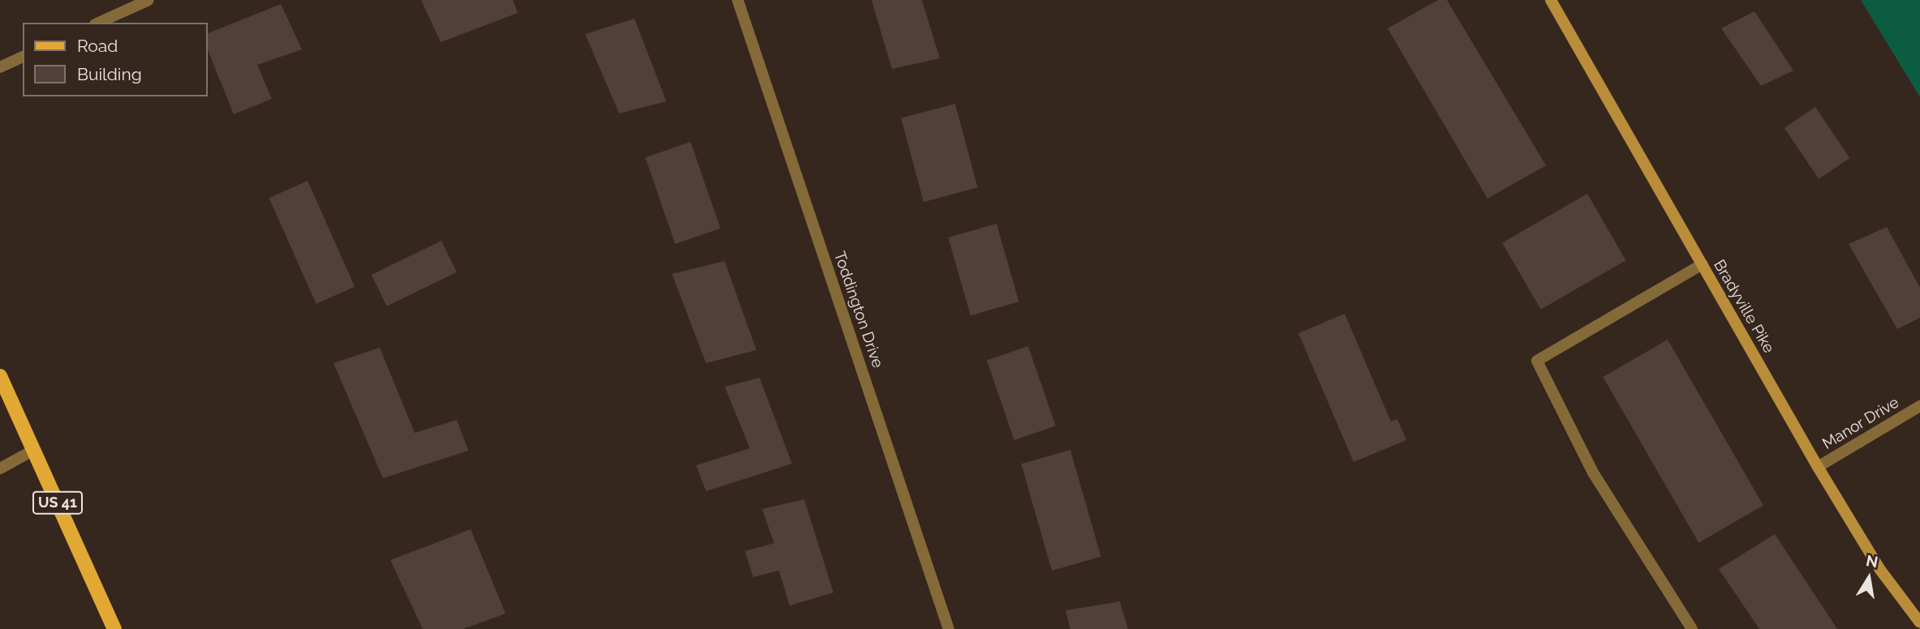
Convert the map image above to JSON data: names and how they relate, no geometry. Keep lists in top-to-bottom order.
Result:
{
  "streets": {
    "main road": ["Bradyville Pike", "US 41"],
    "street": ["Toddington Drive", "Manor Drive"]
  },
  "crossings": [
    ["Bradyville Pike", "Manor Drive"]
  ],
  "legend": ["Road", "Building"],
  "north": "top"
}
